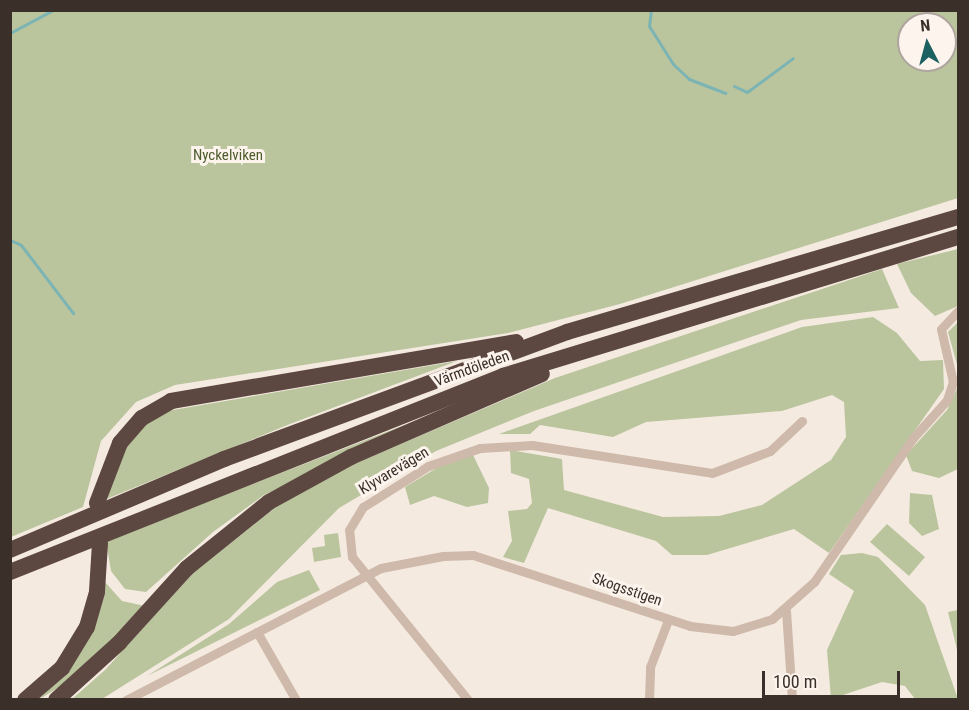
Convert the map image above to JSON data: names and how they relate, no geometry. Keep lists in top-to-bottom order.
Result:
{
  "streets": {
    "highway": ["Värmdöleden"],
    "street": ["Klyvarevägen", "Skogsstigen"]
  },
  "crossings": [
    ["Klyvarevägen", "Skogsstigen"]
  ],
  "parks": ["Nyckelviken"],
  "scale_bar": "100 m",
  "north": "top"
}
